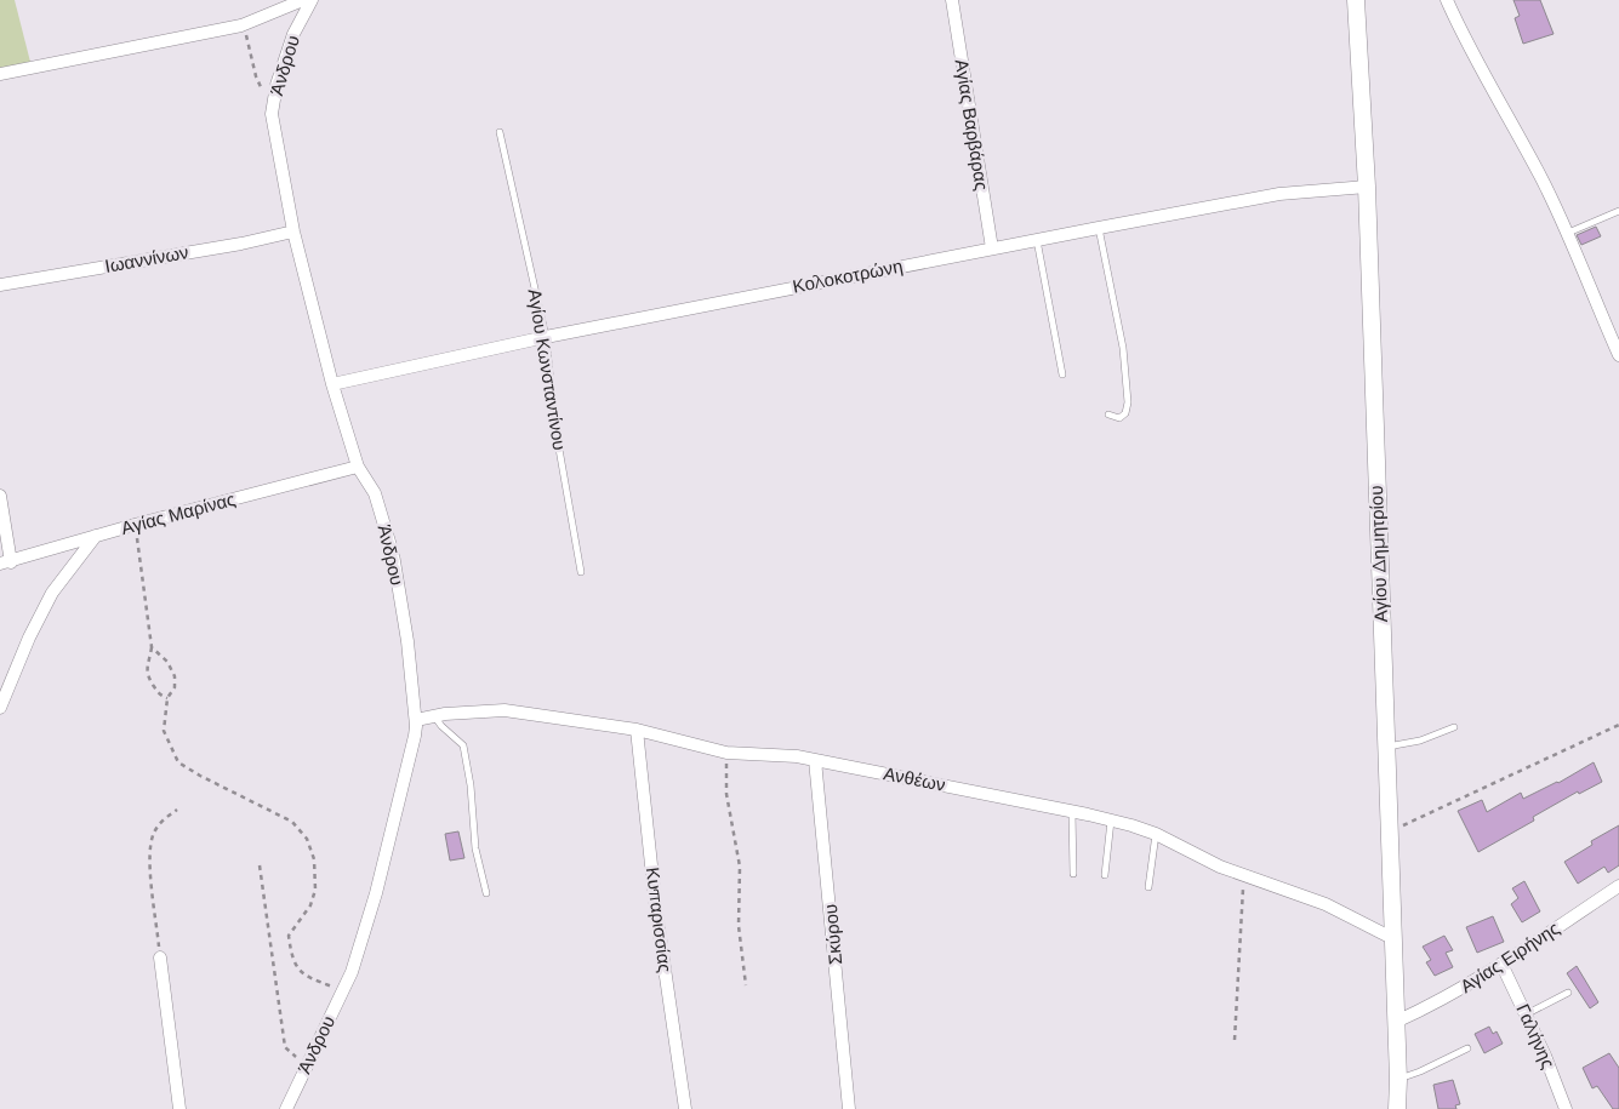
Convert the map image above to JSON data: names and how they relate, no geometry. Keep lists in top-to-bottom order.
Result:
{
  "streets": {
    "street": [
      "Άνδρου",
      "Αγίας Βαρβάρας",
      "Ιωαννίνων",
      "Κολοκοτρώνη",
      "Αγίας Μαρίνας",
      "Αγίου Δημητρίου",
      "Ανθέων",
      "Κυπαρισσίας",
      "Σκύρου",
      "Αγίας Ειρήνης",
      "Γαλήνης"
    ],
    "lane": ["Αγίου Κωνσταντίνου"]
  },
  "crossings": [
    ["Άνδρου", "Ιωαννίνων"],
    ["Άνδρου", "Κολοκοτρώνη"],
    ["Άνδρου", "Αγίας Μαρίνας"],
    ["Άνδρου", "Ανθέων"],
    ["Αγίας Βαρβάρας", "Κολοκοτρώνη"],
    ["Κολοκοτρώνη", "Αγίου Κωνσταντίνου"],
    ["Κολοκοτρώνη", "Αγίου Δημητρίου"],
    ["Αγίου Δημητρίου", "Ανθέων"],
    ["Αγίου Δημητρίου", "Αγίας Ειρήνης"],
    ["Ανθέων", "Κυπαρισσίας"],
    ["Ανθέων", "Σκύρου"],
    ["Αγίας Ειρήνης", "Γαλήνης"]
  ]
}
